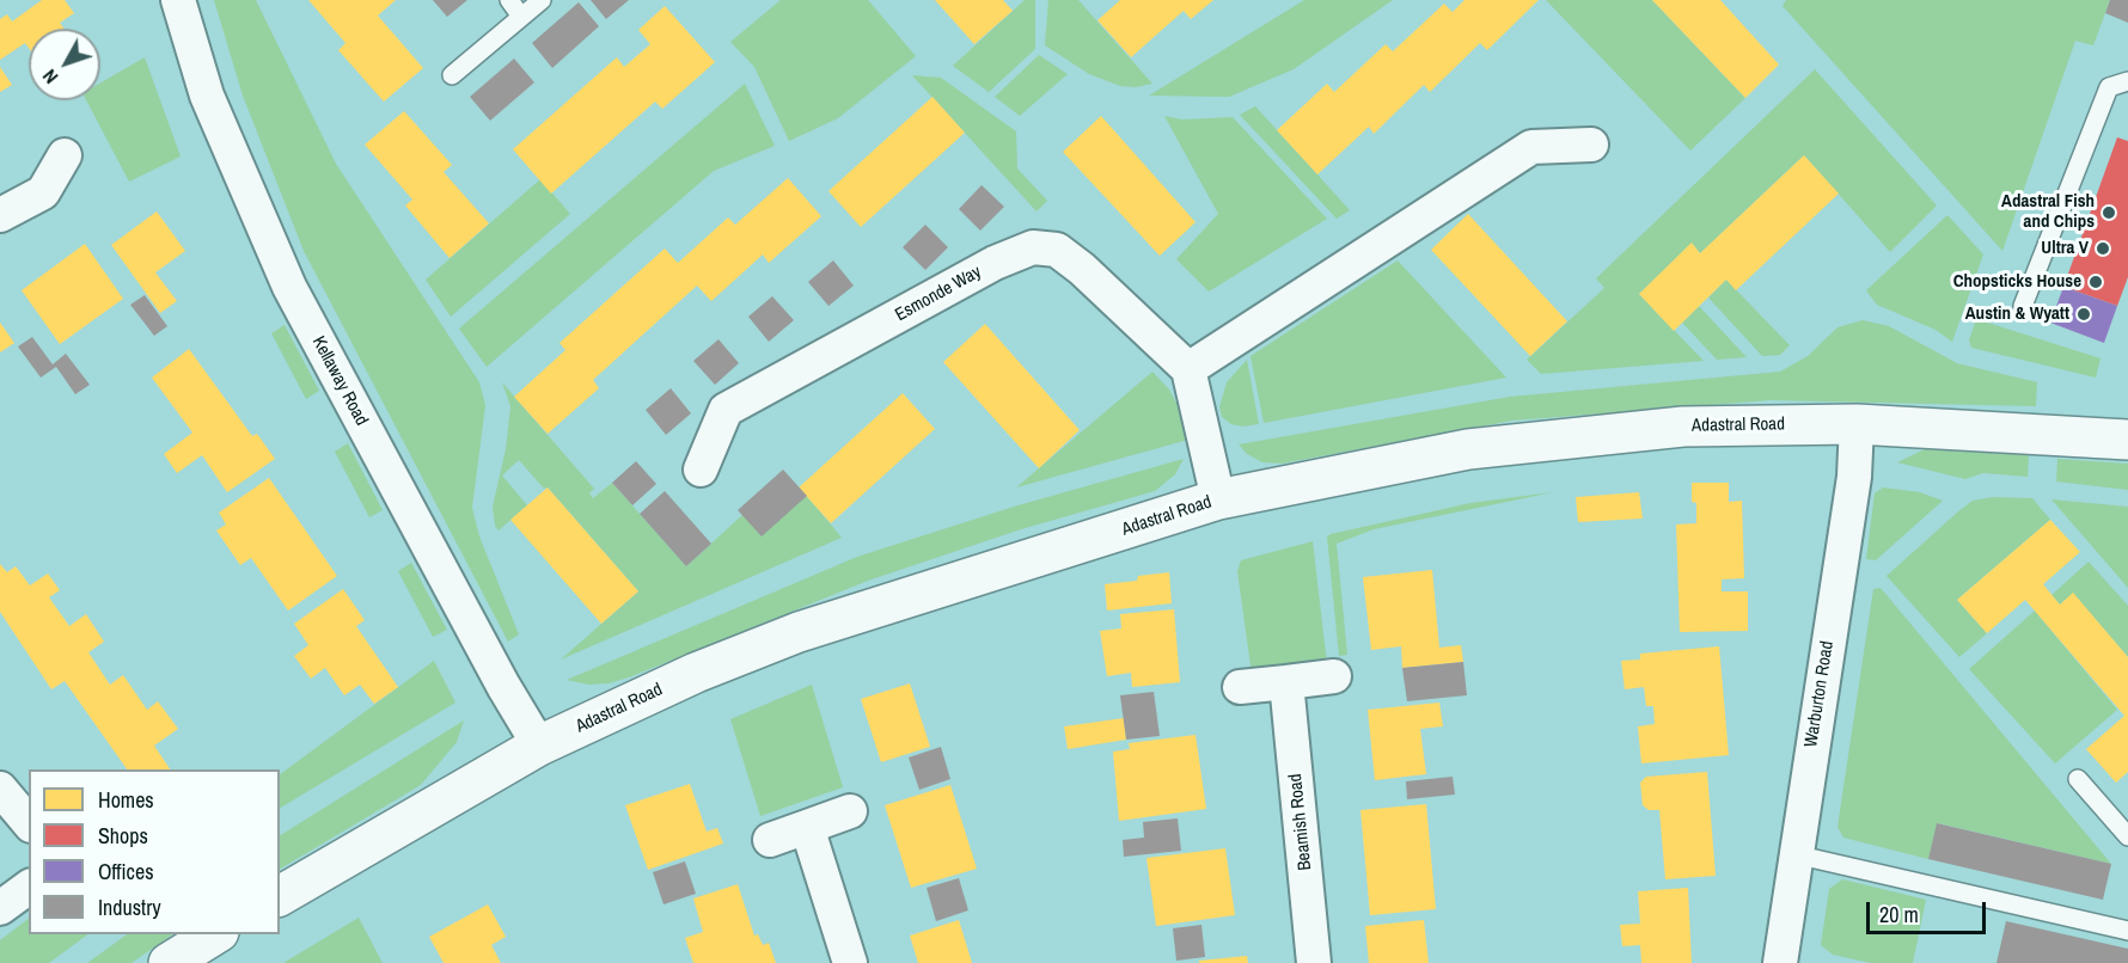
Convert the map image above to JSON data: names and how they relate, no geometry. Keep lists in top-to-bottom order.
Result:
{
  "streets": {
    "street": [
      "Esmonde Way",
      "Kellaway Road",
      "Adastral Road",
      "Warburton Road",
      "Beamish Road"
    ]
  },
  "crossings": [
    ["Kellaway Road", "Adastral Road"],
    ["Adastral Road", "Warburton Road"]
  ],
  "places": [
    "Adastral Fish and Chips",
    "Ultra V",
    "Chopsticks House",
    "Austin & Wyatt"
  ],
  "legend": [
    "Homes",
    "Shops",
    "Offices",
    "Industry"
  ],
  "scale_bar": "20 m",
  "north": "bottom left"
}
